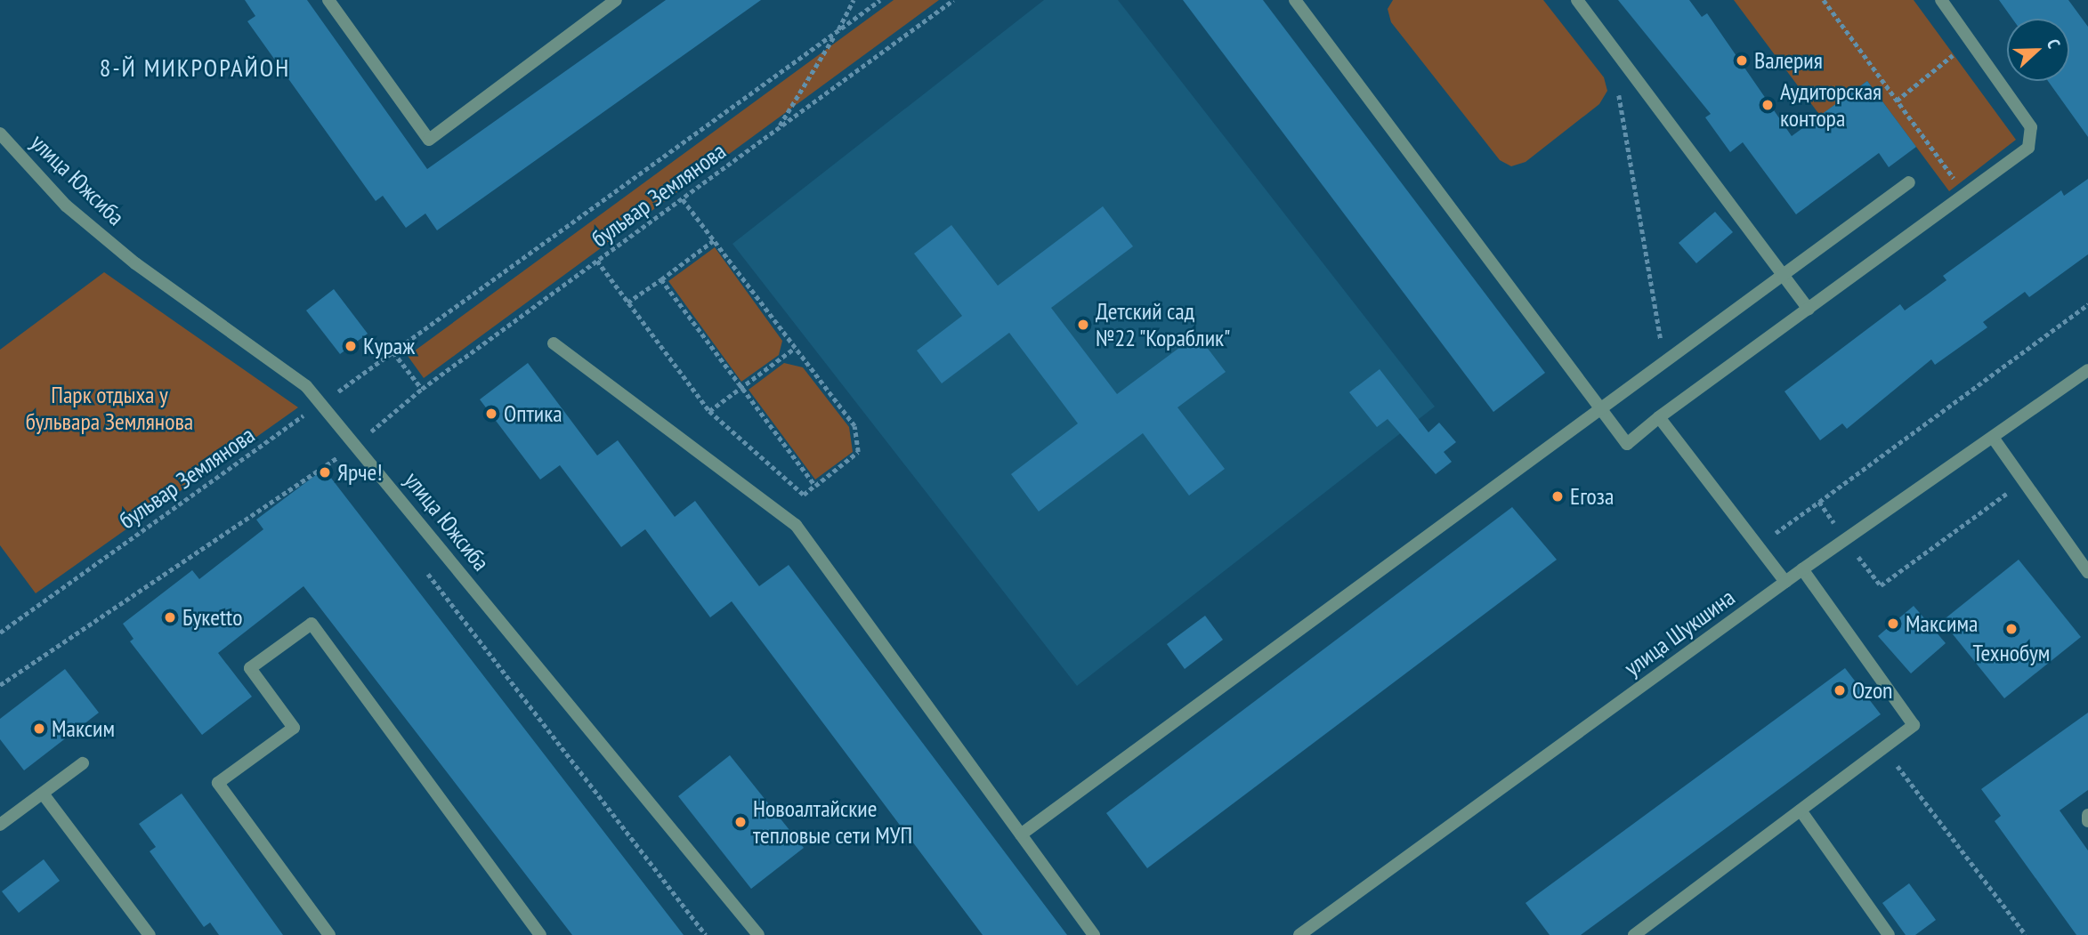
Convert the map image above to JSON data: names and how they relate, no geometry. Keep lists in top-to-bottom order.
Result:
{
  "streets": {
    "street": ["улица Южсиба", "улица Шукшина"],
    "path": ["бульвар Землянова"]
  },
  "crossings": [
    ["улица Южсиба", "бульвар Землянова"]
  ],
  "districts": ["8-Й МИКРОРАЙОН"],
  "parks": ["Парк отдыха у бульвара Землянова"],
  "places": [
    "Валерия",
    "Аудиторская контора",
    "Детский сад №22 \"Кораблик\"",
    "Кураж",
    "Оптика",
    "Ярче!",
    "Егоза",
    "Букеttо",
    "Максима",
    "Технобум",
    "Ozon",
    "Максим",
    "Новоалтайские тепловые сети МУП"
  ],
  "north": "right"
}
